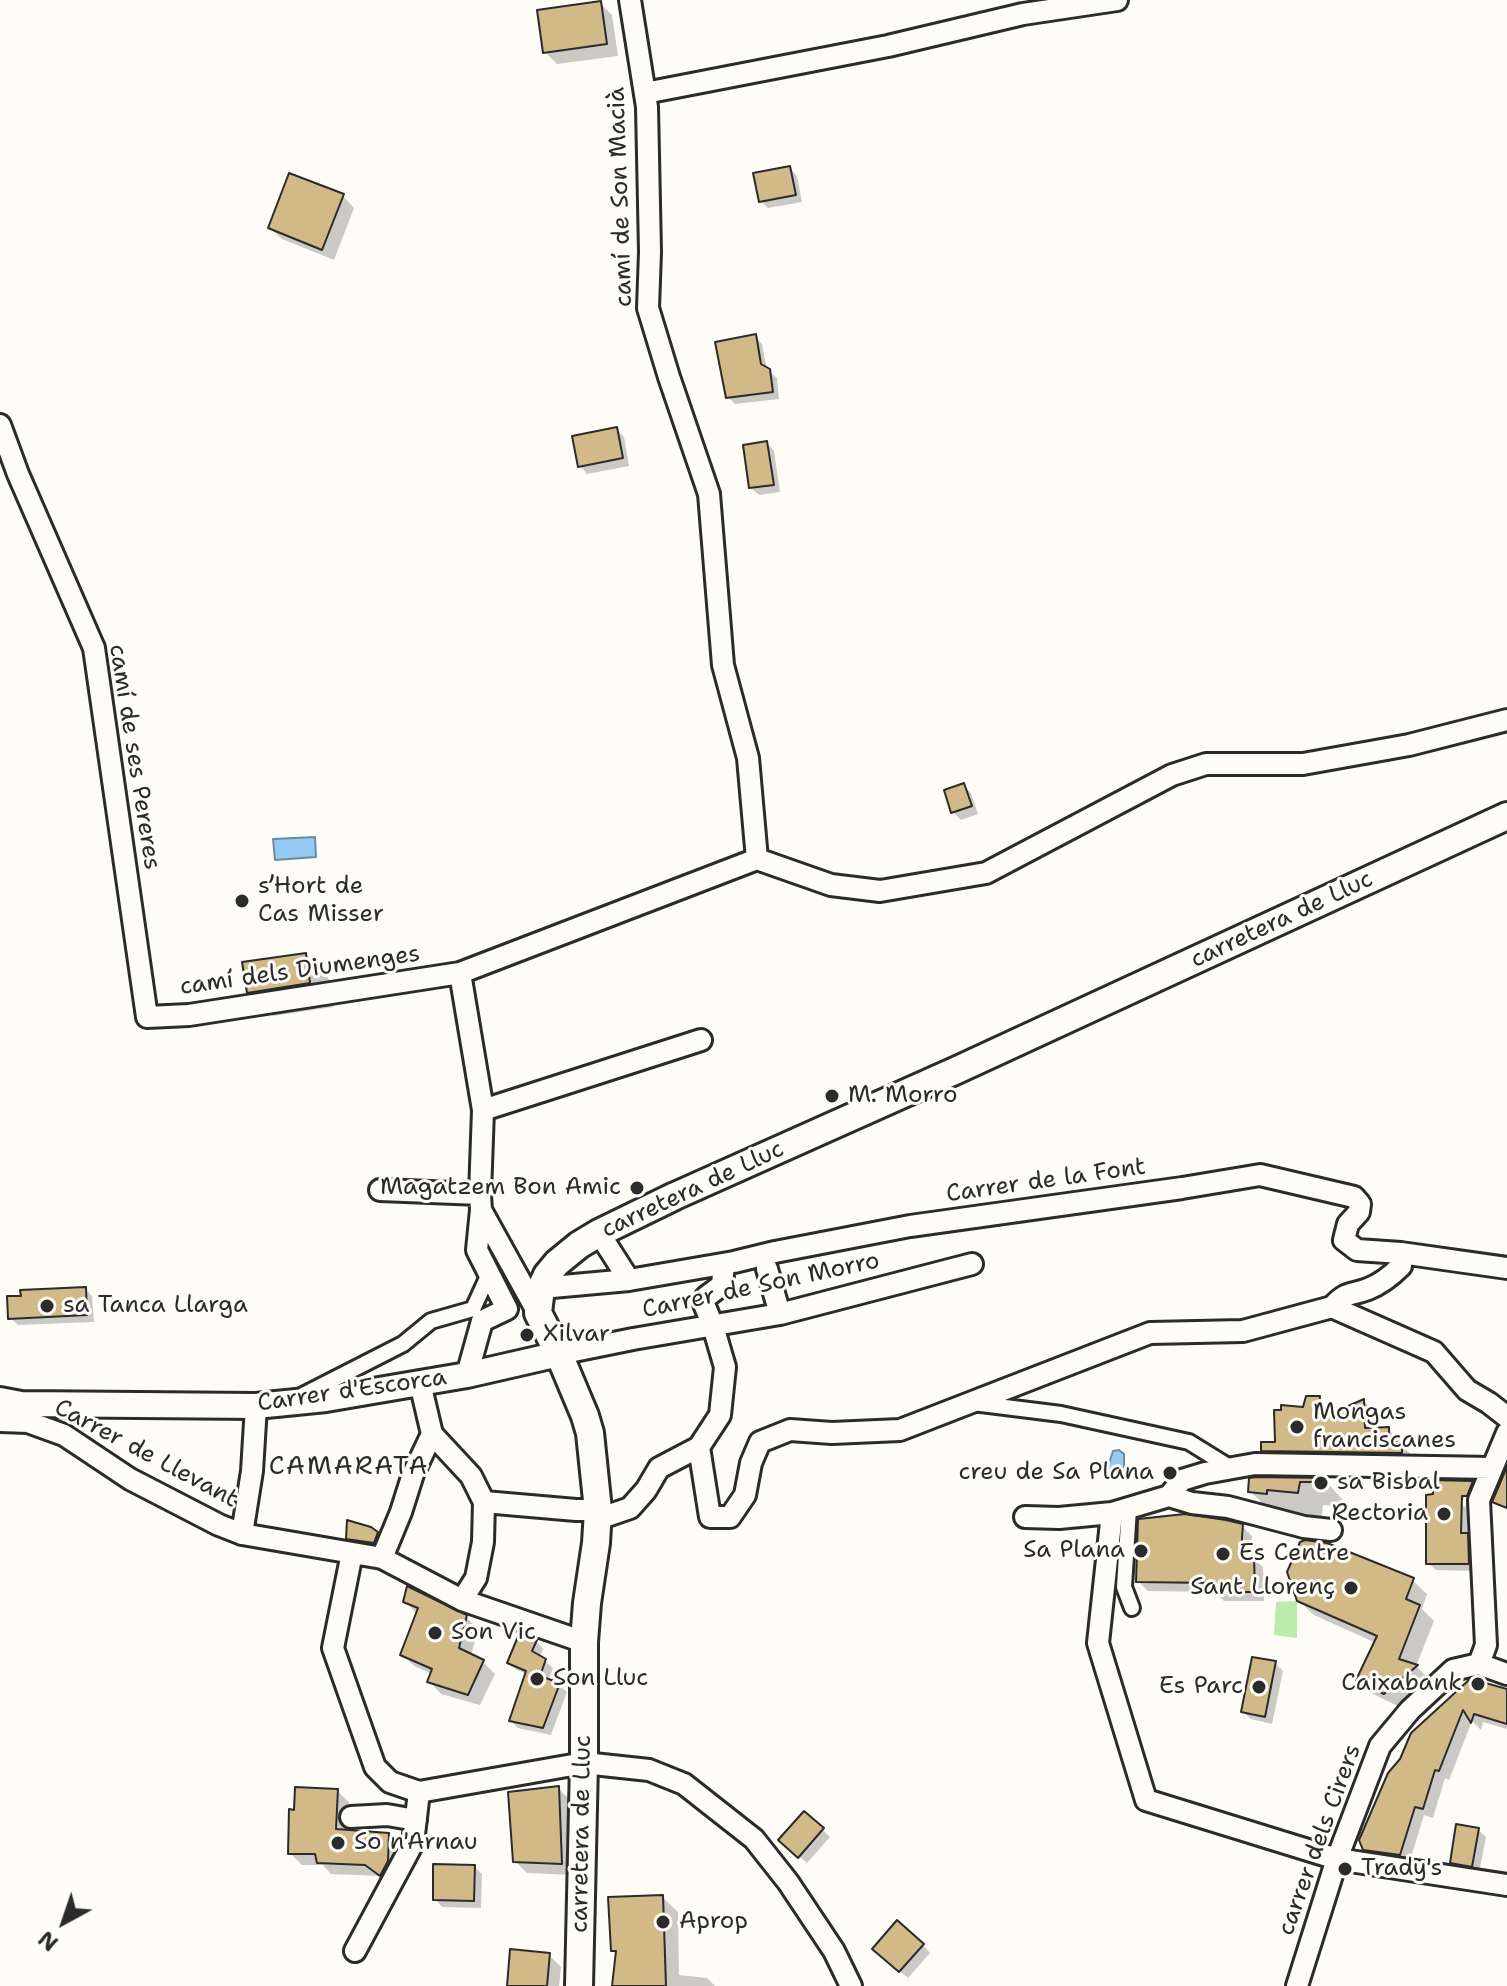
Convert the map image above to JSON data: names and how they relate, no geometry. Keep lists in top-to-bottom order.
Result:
{
  "streets": {
    "main road": ["carretera de Lluc"],
    "street": [
      "camí de Son Macià",
      "camí de ses Pereres",
      "camí dels Diumenges",
      "Carrer de la Font",
      "Carrer de Son Morro",
      "Carrer d'Escorca",
      "Carrer de Llevant",
      "carrer dels Cirers"
    ]
  },
  "crossings": [
    ["camí de Son Macià", "camí dels Diumenges"],
    ["camí de ses Pereres", "camí dels Diumenges"],
    ["carretera de Lluc", "Carrer de la Font"],
    ["carretera de Lluc", "Carrer de Son Morro"],
    ["carretera de Lluc", "Carrer d'Escorca"],
    ["carretera de Lluc", "Carrer de Llevant"],
    ["Carrer de Son Morro", "Carrer d'Escorca"]
  ],
  "districts": ["CAMARATA"],
  "places": [
    "s’Hort de Cas Misser",
    "M. Morro",
    "Magatzem Bon Amic",
    "sa Tanca Llarga",
    "Xilvar",
    "Mongas franciscanes",
    "creu de Sa Plana",
    "sa Bisbal",
    "Rectoria",
    "Sa Plana",
    "Es Centre",
    "Sant Llorenç",
    "Son Vic",
    "Son Lluc",
    "Caixabank",
    "Es Parc",
    "So n'Arnau",
    "Trady's",
    "Aprop"
  ],
  "north": "bottom left"
}
